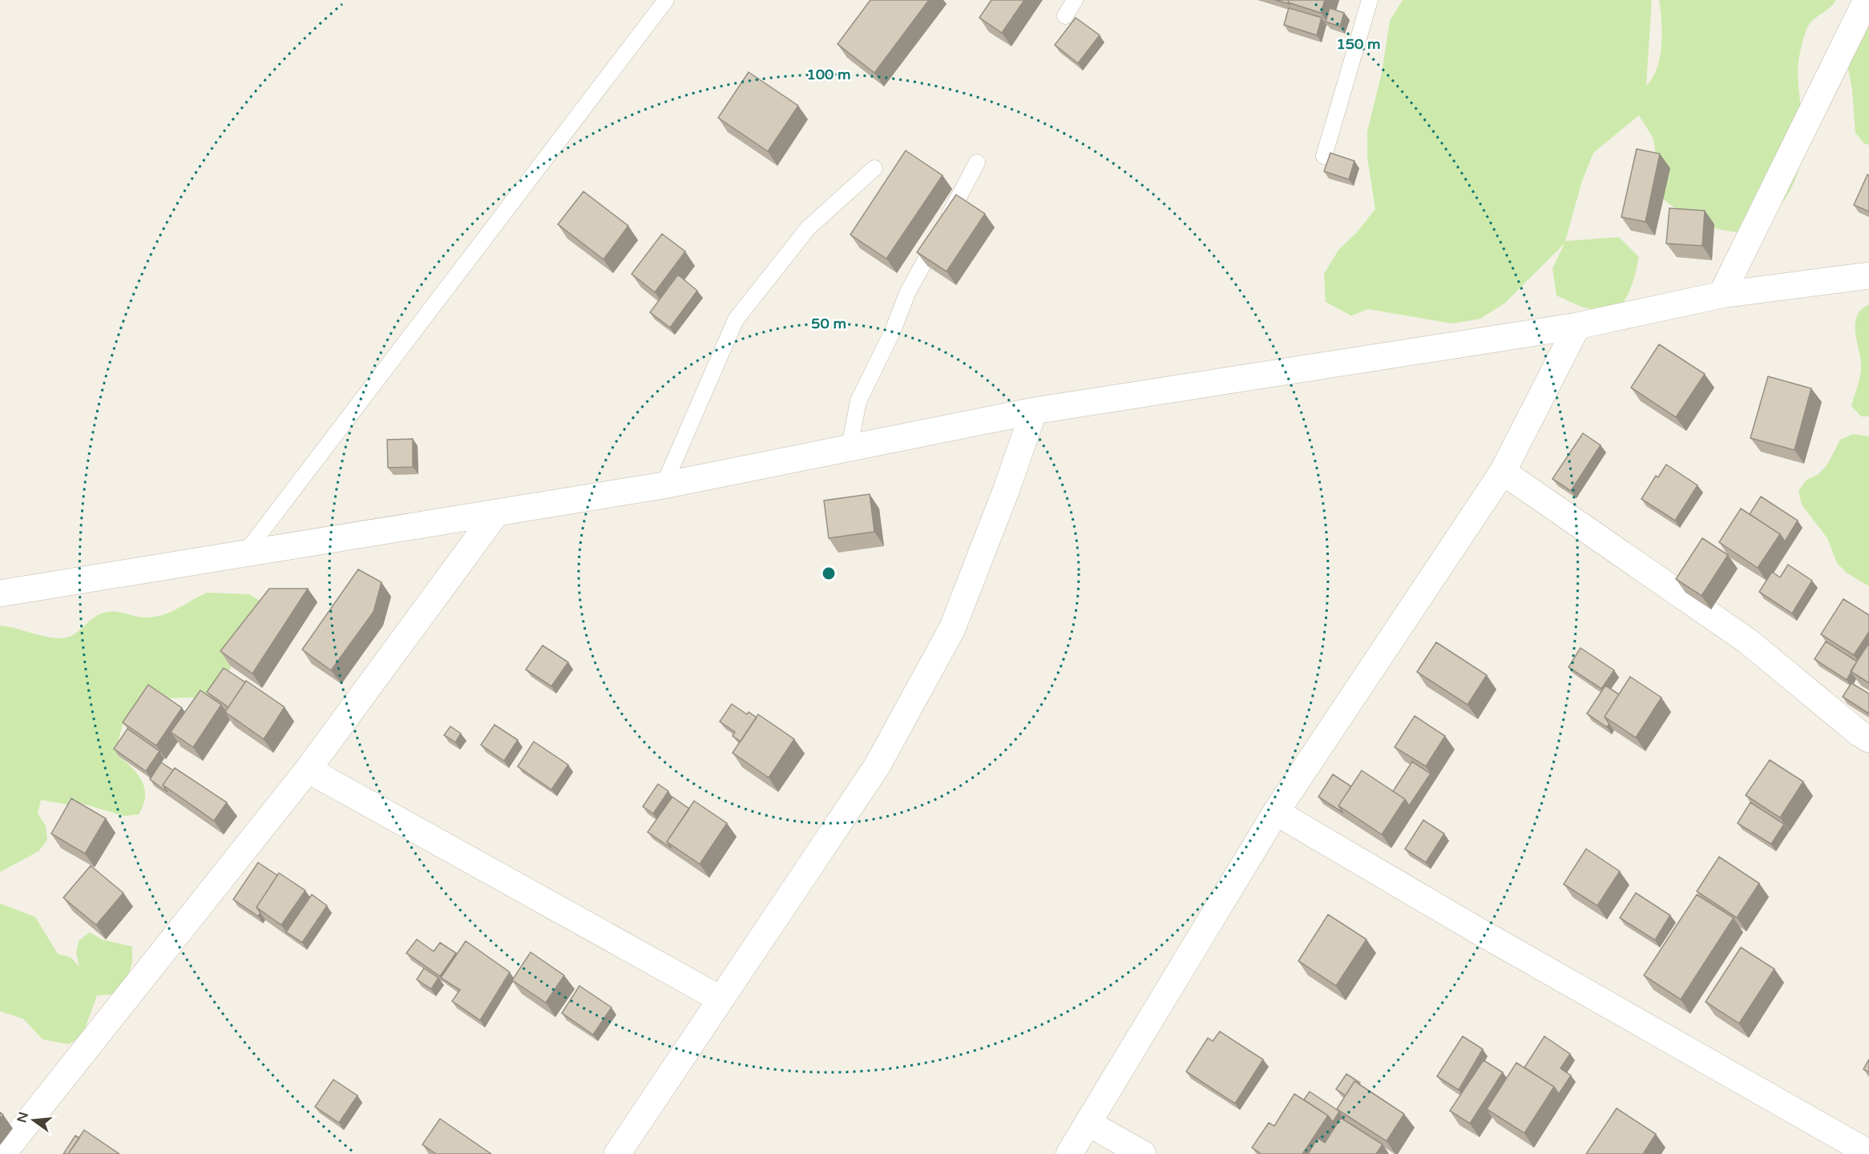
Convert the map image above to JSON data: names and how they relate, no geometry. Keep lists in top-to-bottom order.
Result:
{
  "north": "left",
  "rings": ["150 m", "100 m", "50 m"]
}
